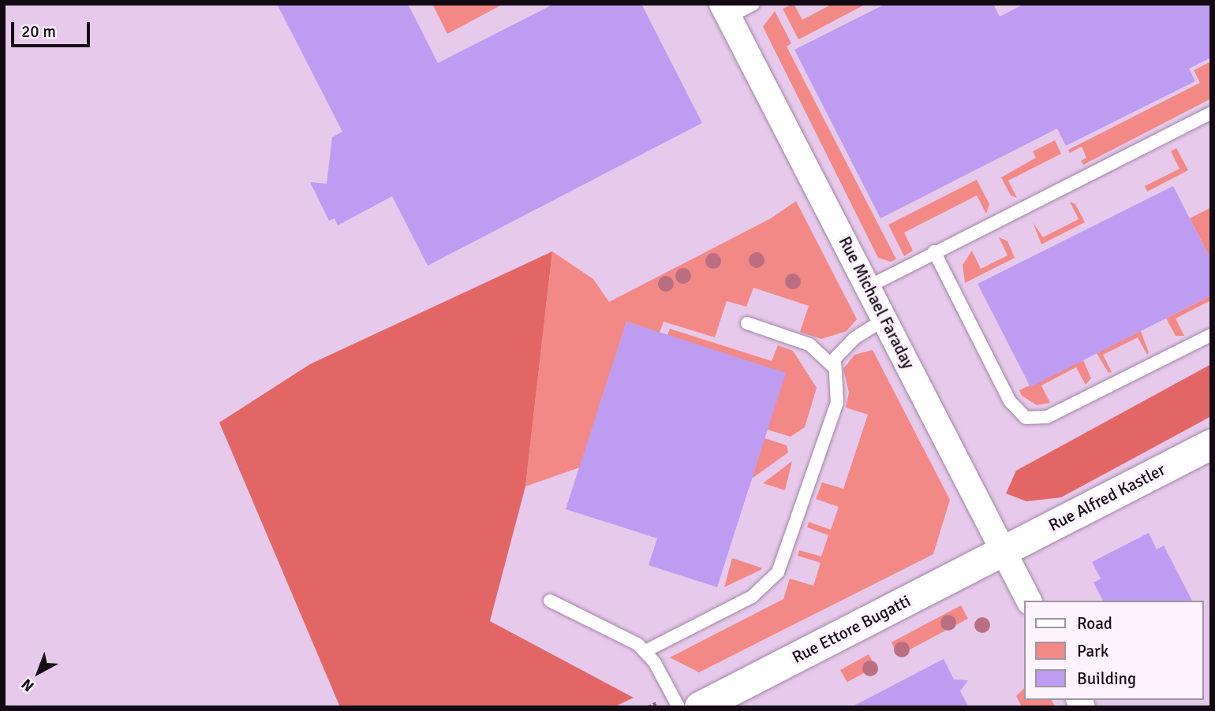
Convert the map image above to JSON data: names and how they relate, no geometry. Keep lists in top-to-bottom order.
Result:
{
  "streets": {
    "main road": ["Rue Alfred Kastler", "Rue Ettore Bugatti"],
    "street": ["Rue Michael Faraday"]
  },
  "crossings": [
    ["Rue Michael Faraday", "Rue Alfred Kastler"],
    ["Rue Michael Faraday", "Rue Ettore Bugatti"],
    ["Rue Alfred Kastler", "Rue Ettore Bugatti"]
  ],
  "legend": ["Road", "Park", "Building"],
  "scale_bar": "20 m",
  "north": "bottom left"
}
